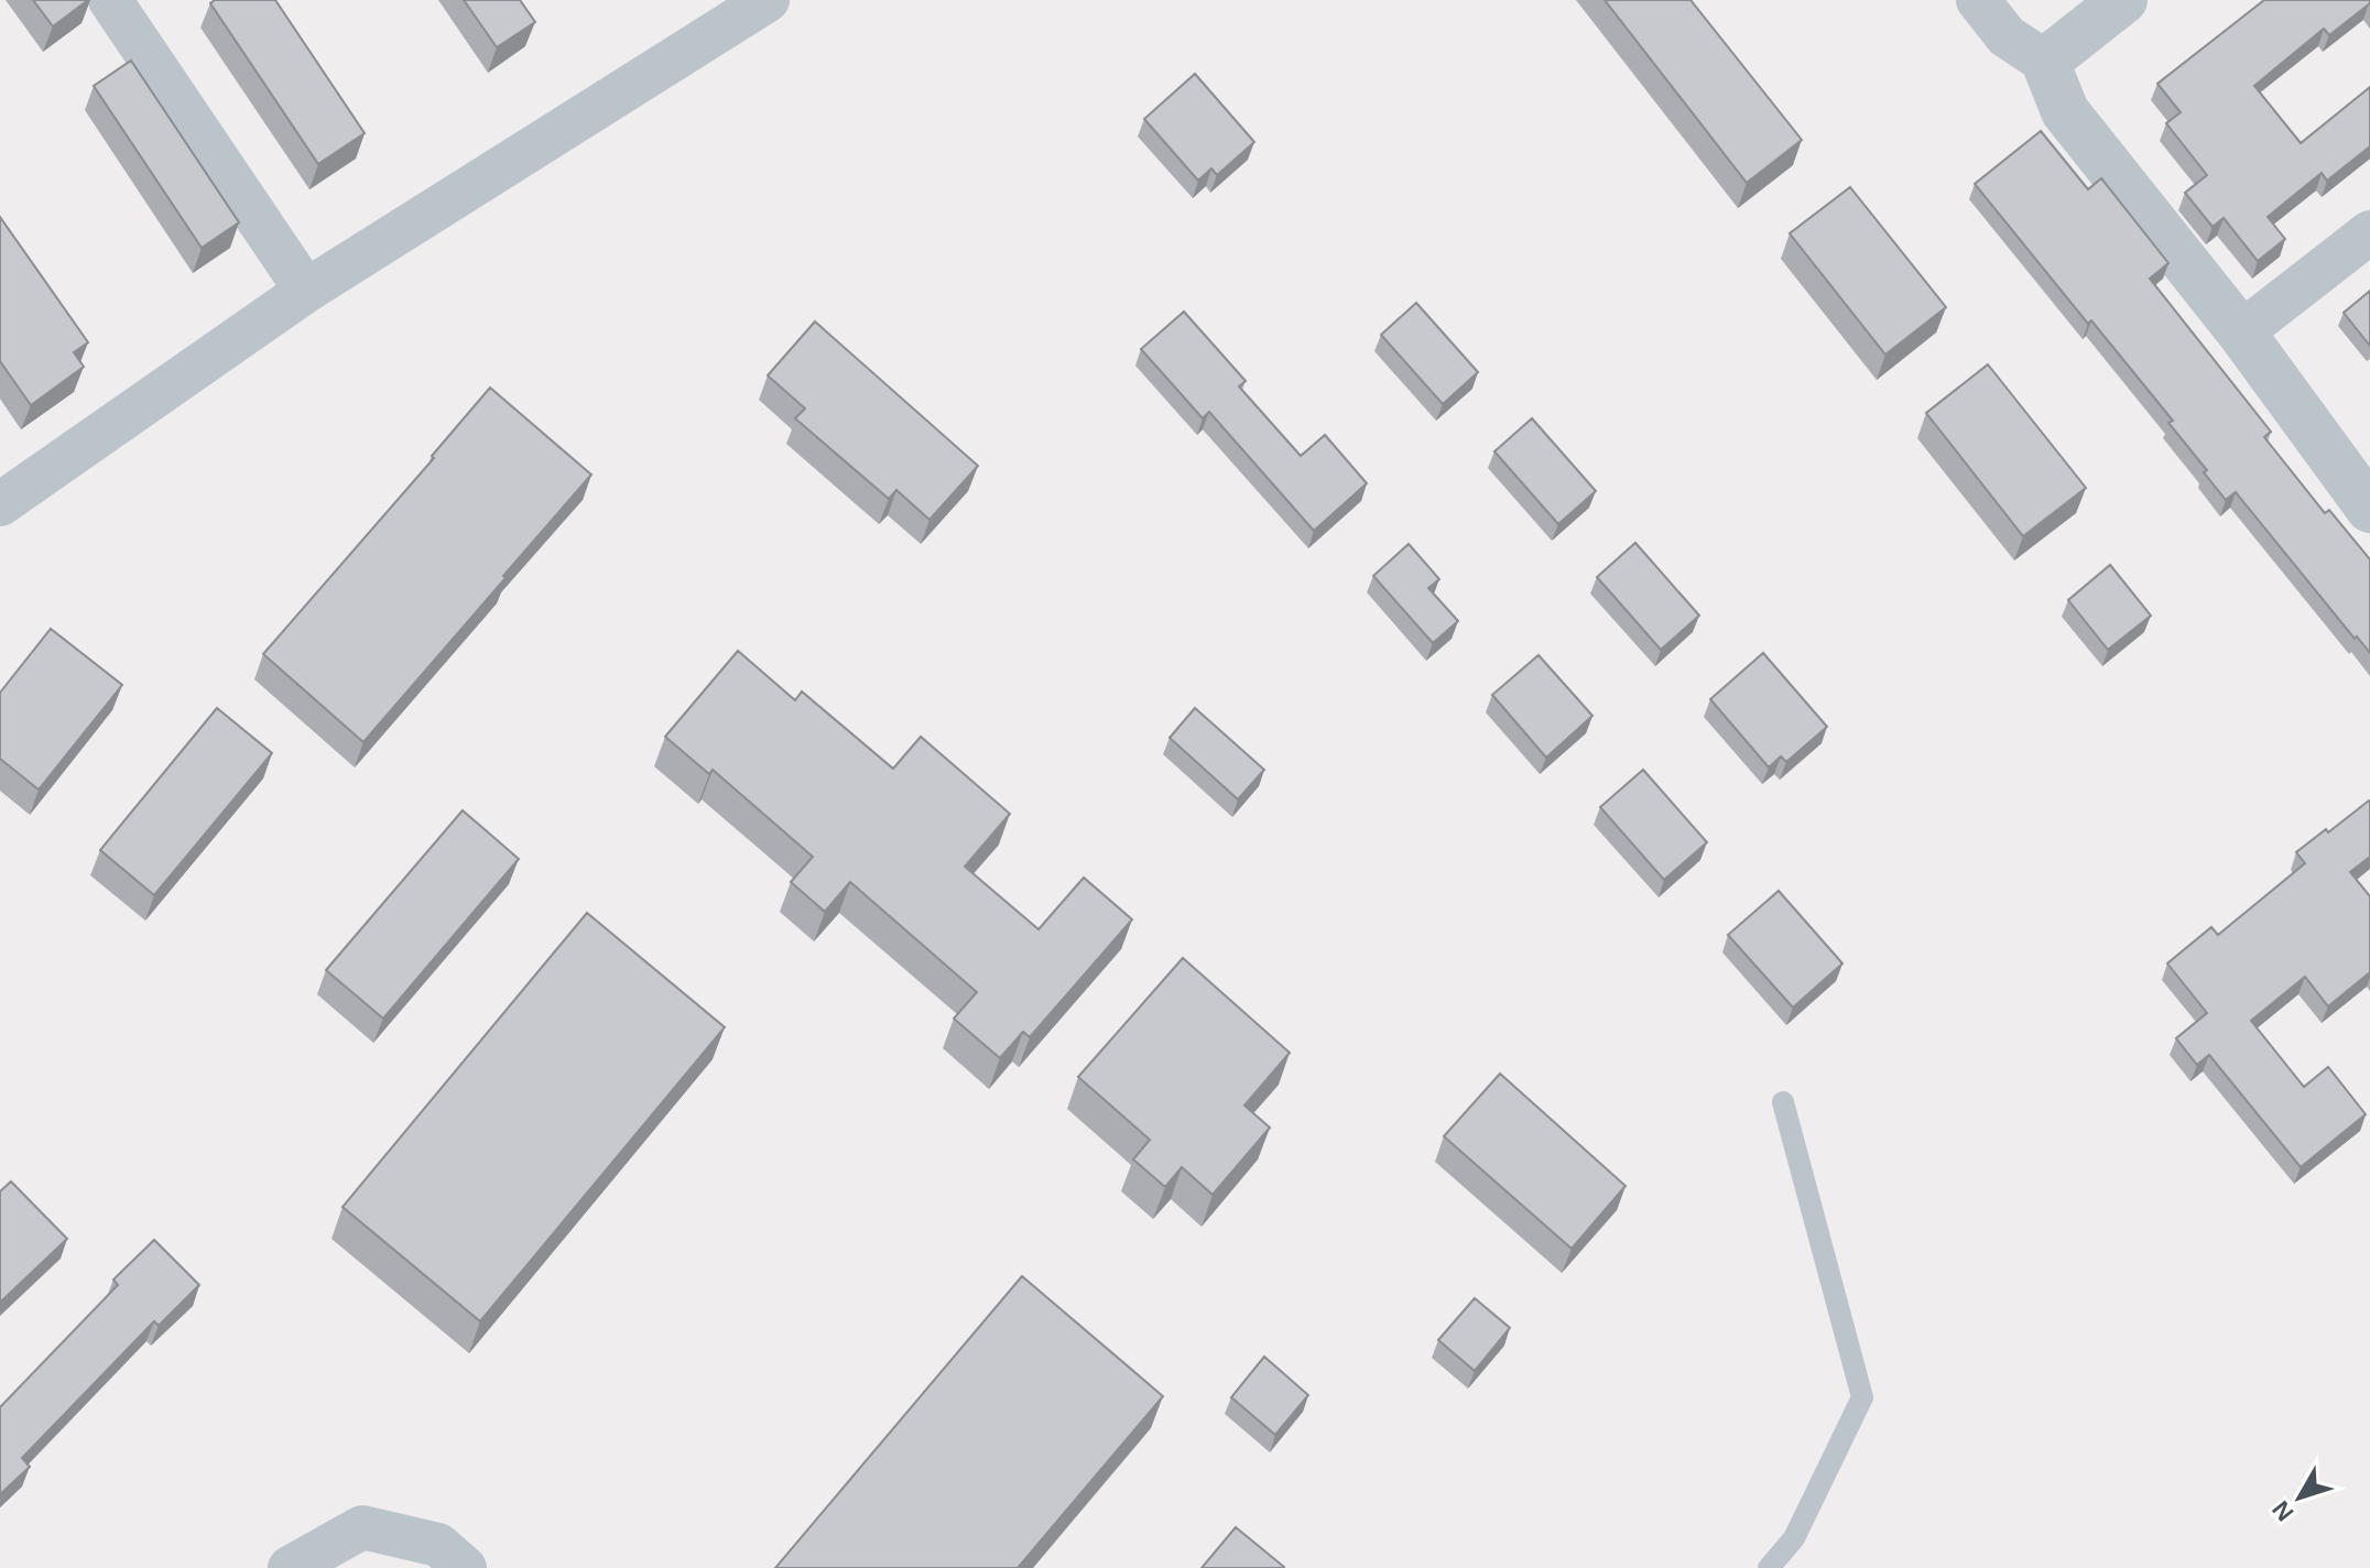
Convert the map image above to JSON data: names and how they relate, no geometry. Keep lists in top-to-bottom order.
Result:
{
  "north": "bottom left"
}
